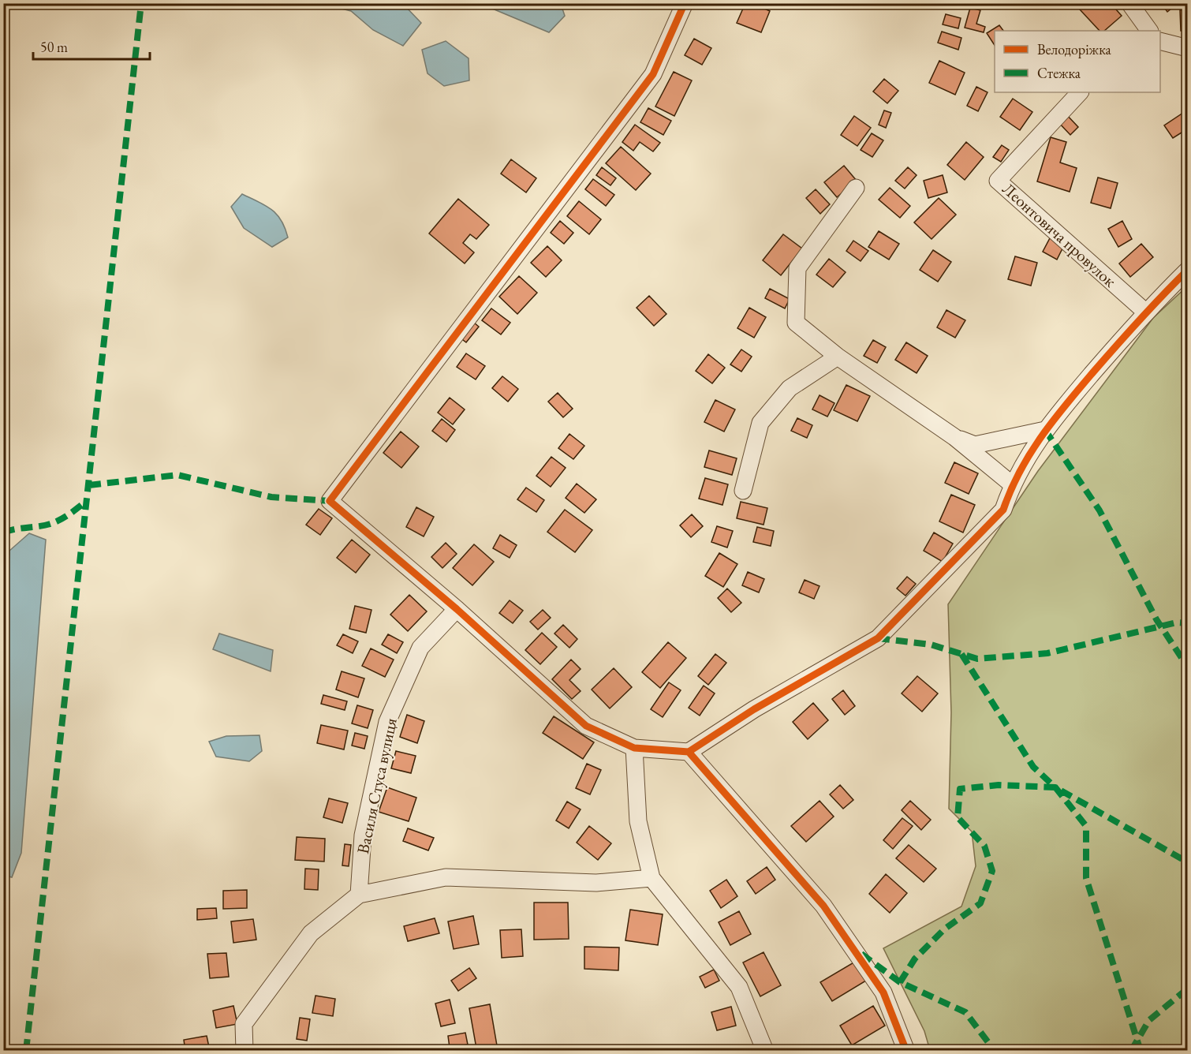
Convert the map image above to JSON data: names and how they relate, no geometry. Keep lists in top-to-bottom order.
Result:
{
  "streets": {
    "street": ["Леонтовича провулок", "Василя Стуса вулиця"]
  },
  "legend": ["Велодоріжка", "Стежка"],
  "scale_bar": "50 m"
}
